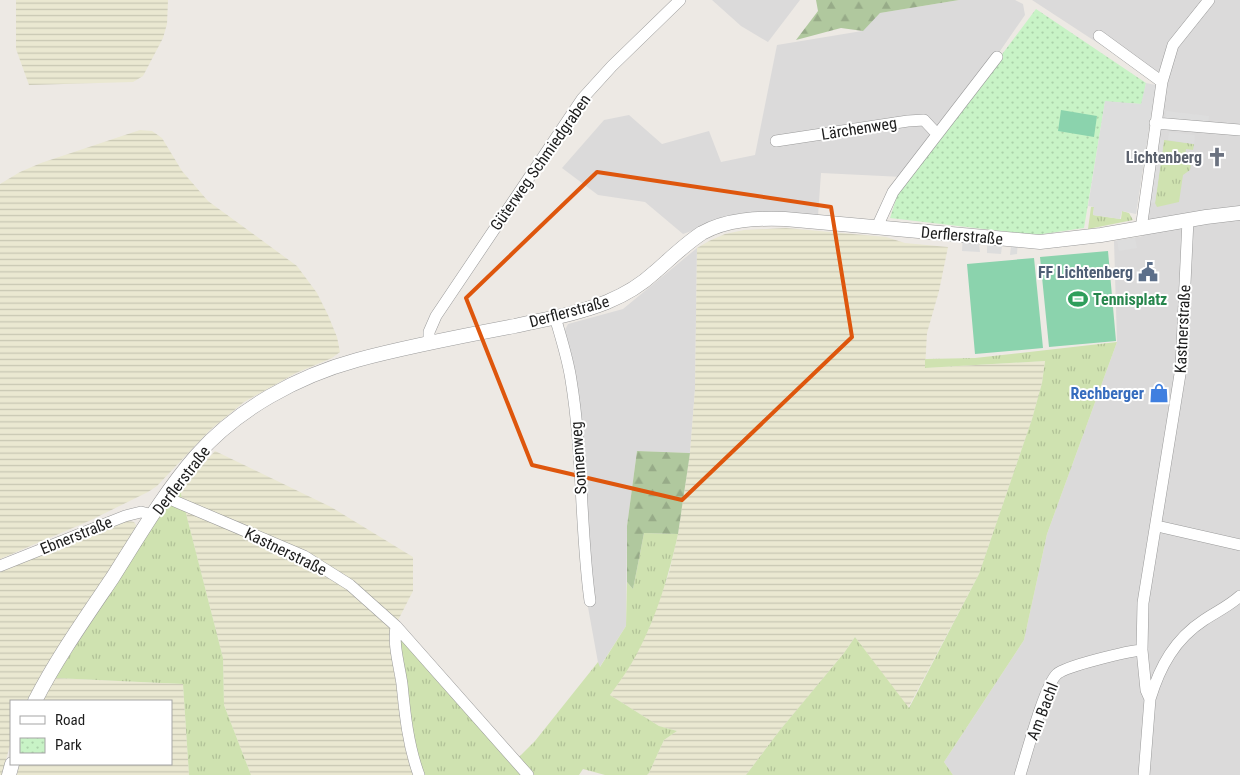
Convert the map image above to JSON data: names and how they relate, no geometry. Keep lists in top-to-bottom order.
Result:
{
  "streets": {
    "street": [
      "Lärchenweg",
      "Güterweg Schmiedgraben",
      "Derflerstraße",
      "Kastnerstraße",
      "Sonnenweg",
      "Ebnerstraße",
      "Am Bachl"
    ]
  },
  "crossings": [
    ["Güterweg Schmiedgraben", "Derflerstraße"],
    ["Derflerstraße", "Kastnerstraße"],
    ["Derflerstraße", "Sonnenweg"],
    ["Derflerstraße", "Ebnerstraße"],
    ["Kastnerstraße", "Am Bachl"]
  ],
  "places": {
    "church": ["Lichtenberg"],
    "public building": ["FF Lichtenberg"],
    "sports": ["Tennisplatz"],
    "shop": ["Rechberger"]
  },
  "legend": ["Road", "Park"]
}
